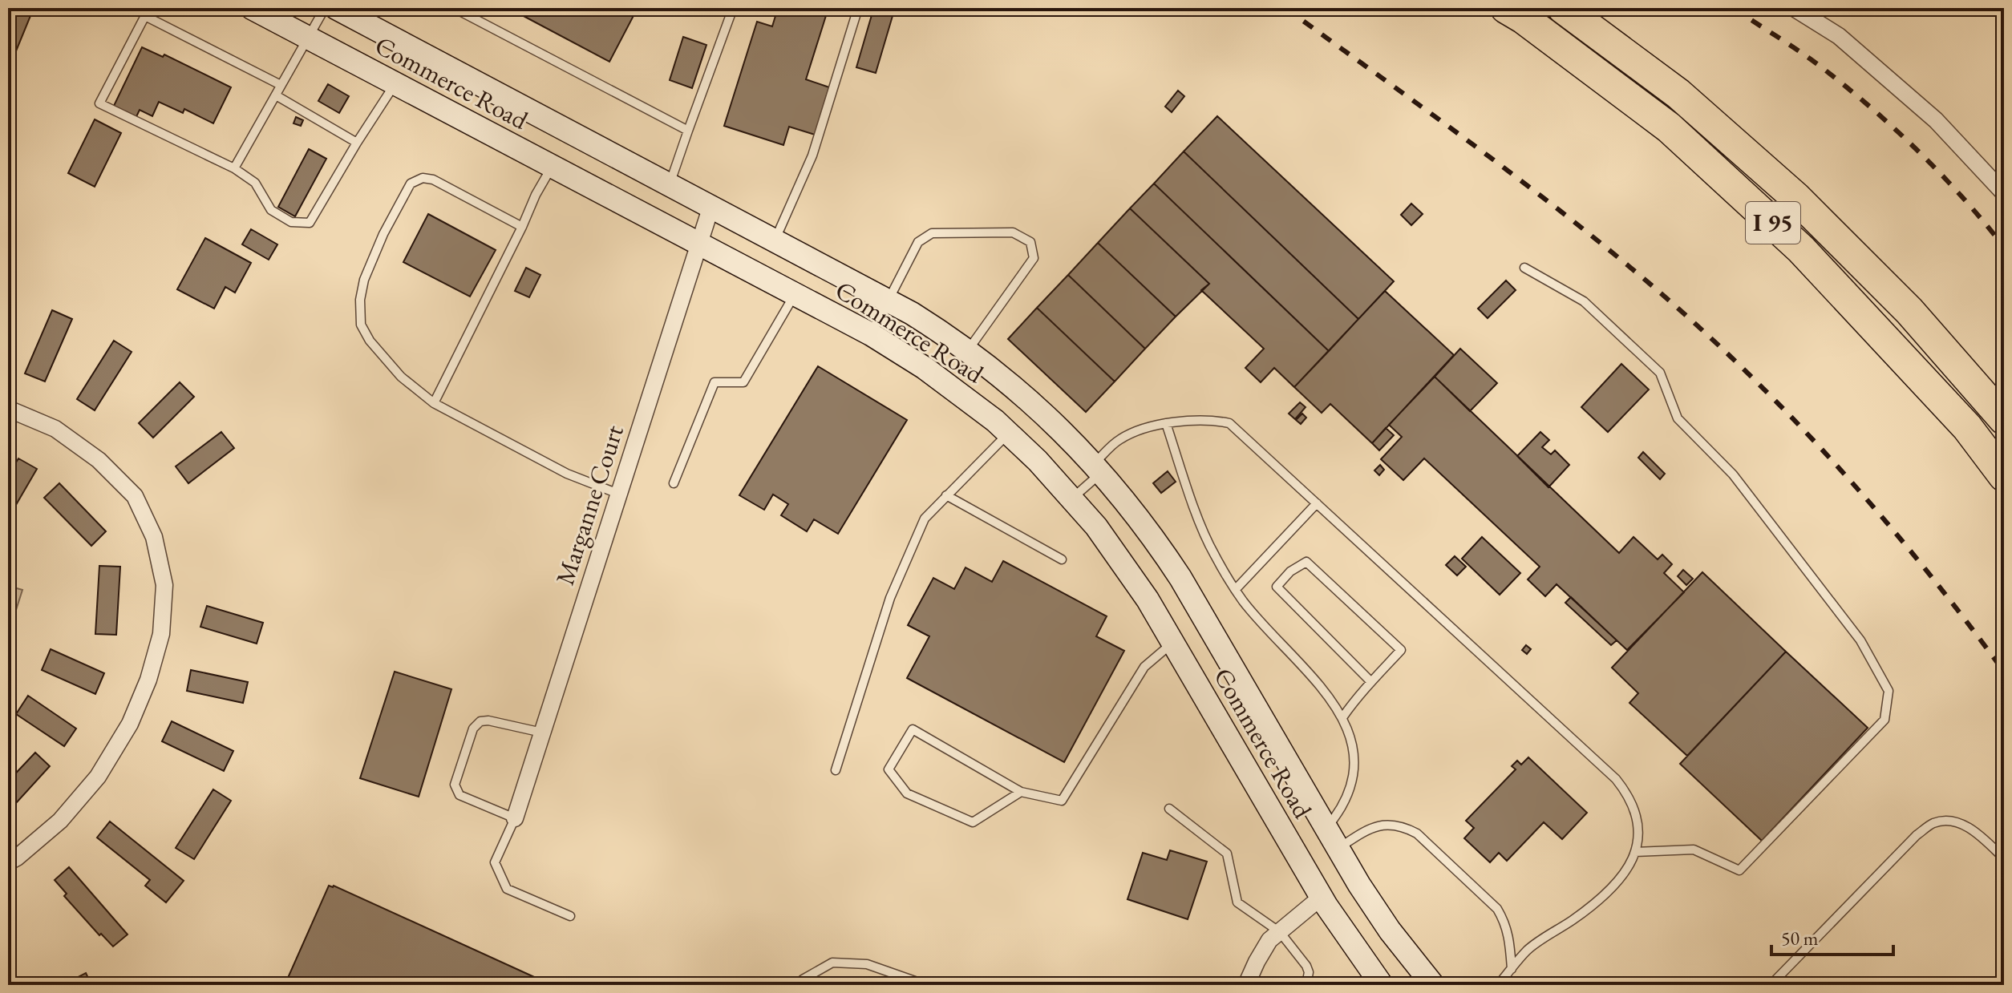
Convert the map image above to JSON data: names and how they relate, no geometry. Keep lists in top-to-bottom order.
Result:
{
  "streets": {
    "highway": ["I 95"],
    "main road": ["Commerce Road"],
    "street": ["Marganne Court"]
  },
  "crossings": [
    ["Commerce Road", "Marganne Court"]
  ],
  "scale_bar": "50 m"
}
